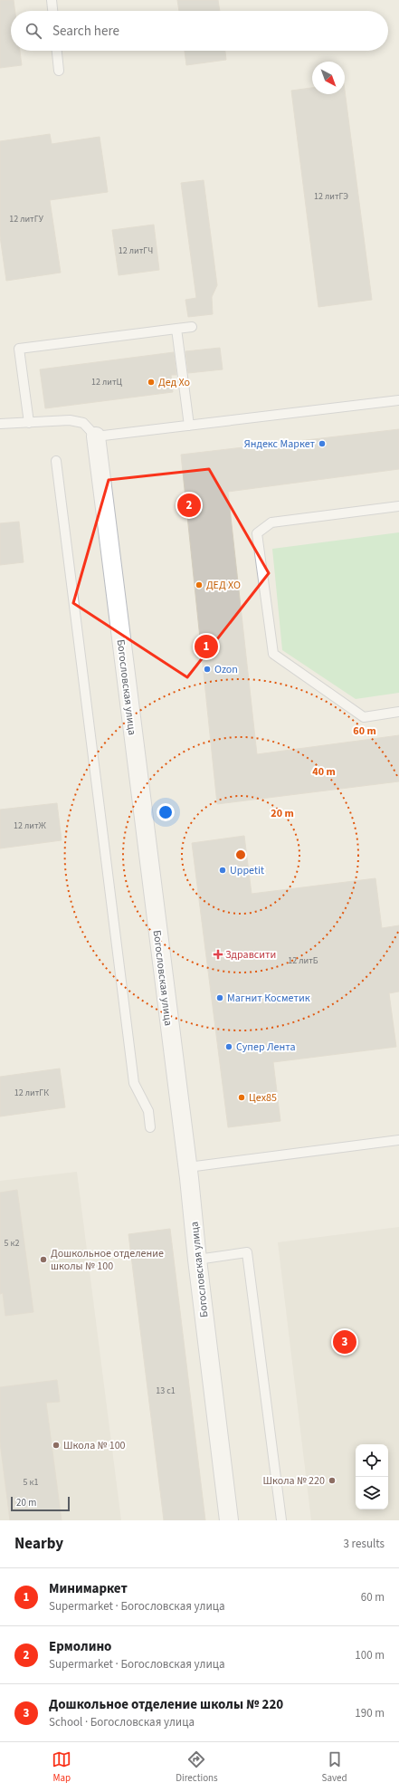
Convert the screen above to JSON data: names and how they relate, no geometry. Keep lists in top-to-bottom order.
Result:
{
  "streets": {
    "street": ["Богословская улица"]
  },
  "places": {
    "other": [
      "Дед Хо",
      "Яндекс Маркет",
      "ДЕД ХО",
      "Ozon",
      "Uppetit",
      "Магнит Косметик",
      "Супер Лента",
      "Цех85",
      "Дошкольное отделение школы № 100",
      "Школа № 100",
      "Школа № 220"
    ],
    "health": ["Здравсити"]
  },
  "house_numbers": [
    "12 литГЭ",
    "12 литГУ",
    "12 литГЧ",
    "12 литЦ",
    "12 литЖ",
    "12 литБ",
    "12 литГК",
    "5 к2",
    "13 с1",
    "5 к1"
  ],
  "scale_bar": "20 m",
  "north": "bottom right",
  "page": {
    "search": "Search here",
    "pins": ["2", "1", "3"],
    "scale": "20 m",
    "heading": ["Nearby", "3 results"],
    "list": [
      {
        "mark": "1",
        "name": "Минимаркет",
        "note": "Supermarket · Богословская улица",
        "value": "60 m"
      },
      {
        "mark": "2",
        "name": "Ермолино",
        "note": "Supermarket · Богословская улица",
        "value": "100 m"
      },
      {
        "mark": "3",
        "name": "Дошкольное отделение школы № 220",
        "note": "School · Богословская улица",
        "value": "190 m"
      }
    ],
    "nav": ["Map", "Directions", "Saved"]
  },
  "rings": ["60 m", "40 m", "20 m"]
}
